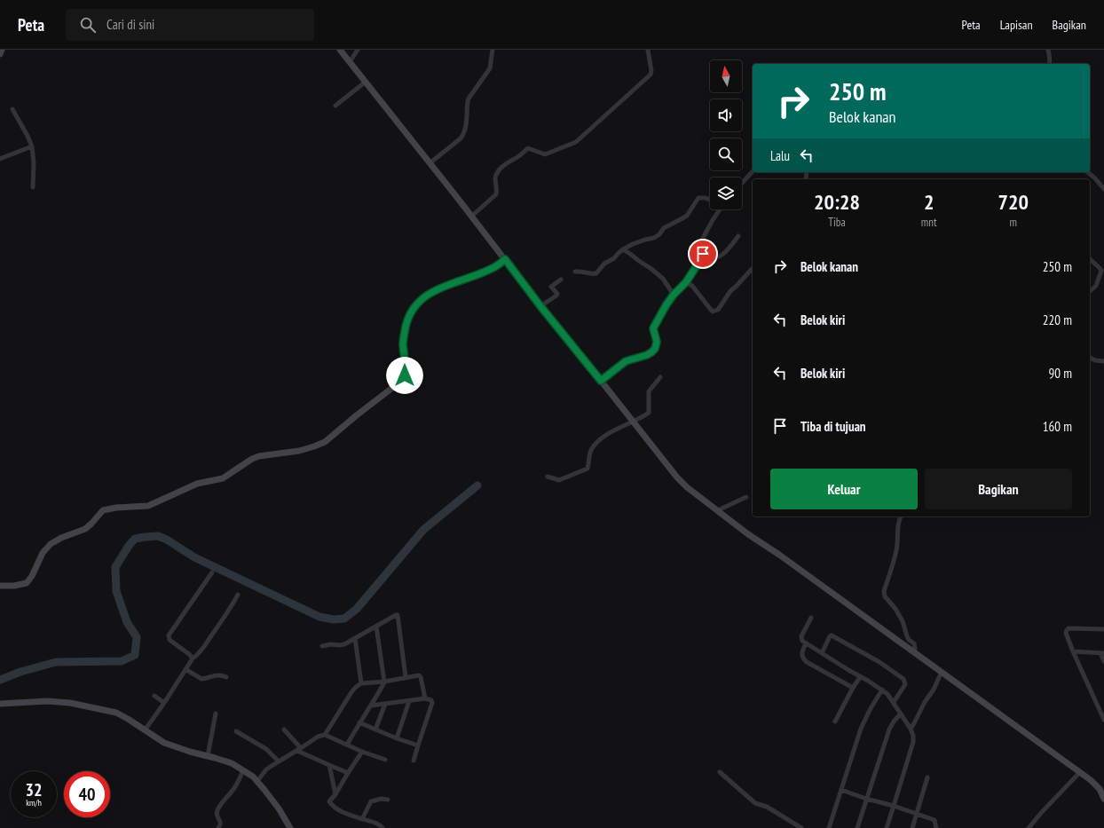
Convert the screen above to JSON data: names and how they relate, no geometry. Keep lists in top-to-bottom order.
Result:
{
  "north": "top",
  "page": {
    "header": "Peta",
    "search": "Cari di sini",
    "nav": ["Peta", "Lapisan", "Bagikan"],
    "turn": ["250 m", "Belok kanan"],
    "then": "Lalu",
    "eta": [
      "20:28",
      "Tiba",
      "2",
      "mnt",
      "720",
      "m"
    ],
    "list": [
      {
        "name": "Belok kanan",
        "value": "250 m"
      },
      {
        "name": "Belok kiri",
        "value": "220 m"
      },
      {
        "name": "Belok kiri",
        "value": "90 m"
      },
      {
        "name": "Tiba di tujuan",
        "value": "160 m"
      }
    ],
    "buttons": ["Keluar", "Bagikan"],
    "speed": "32 km/h",
    "limit": "40"
  }
}
